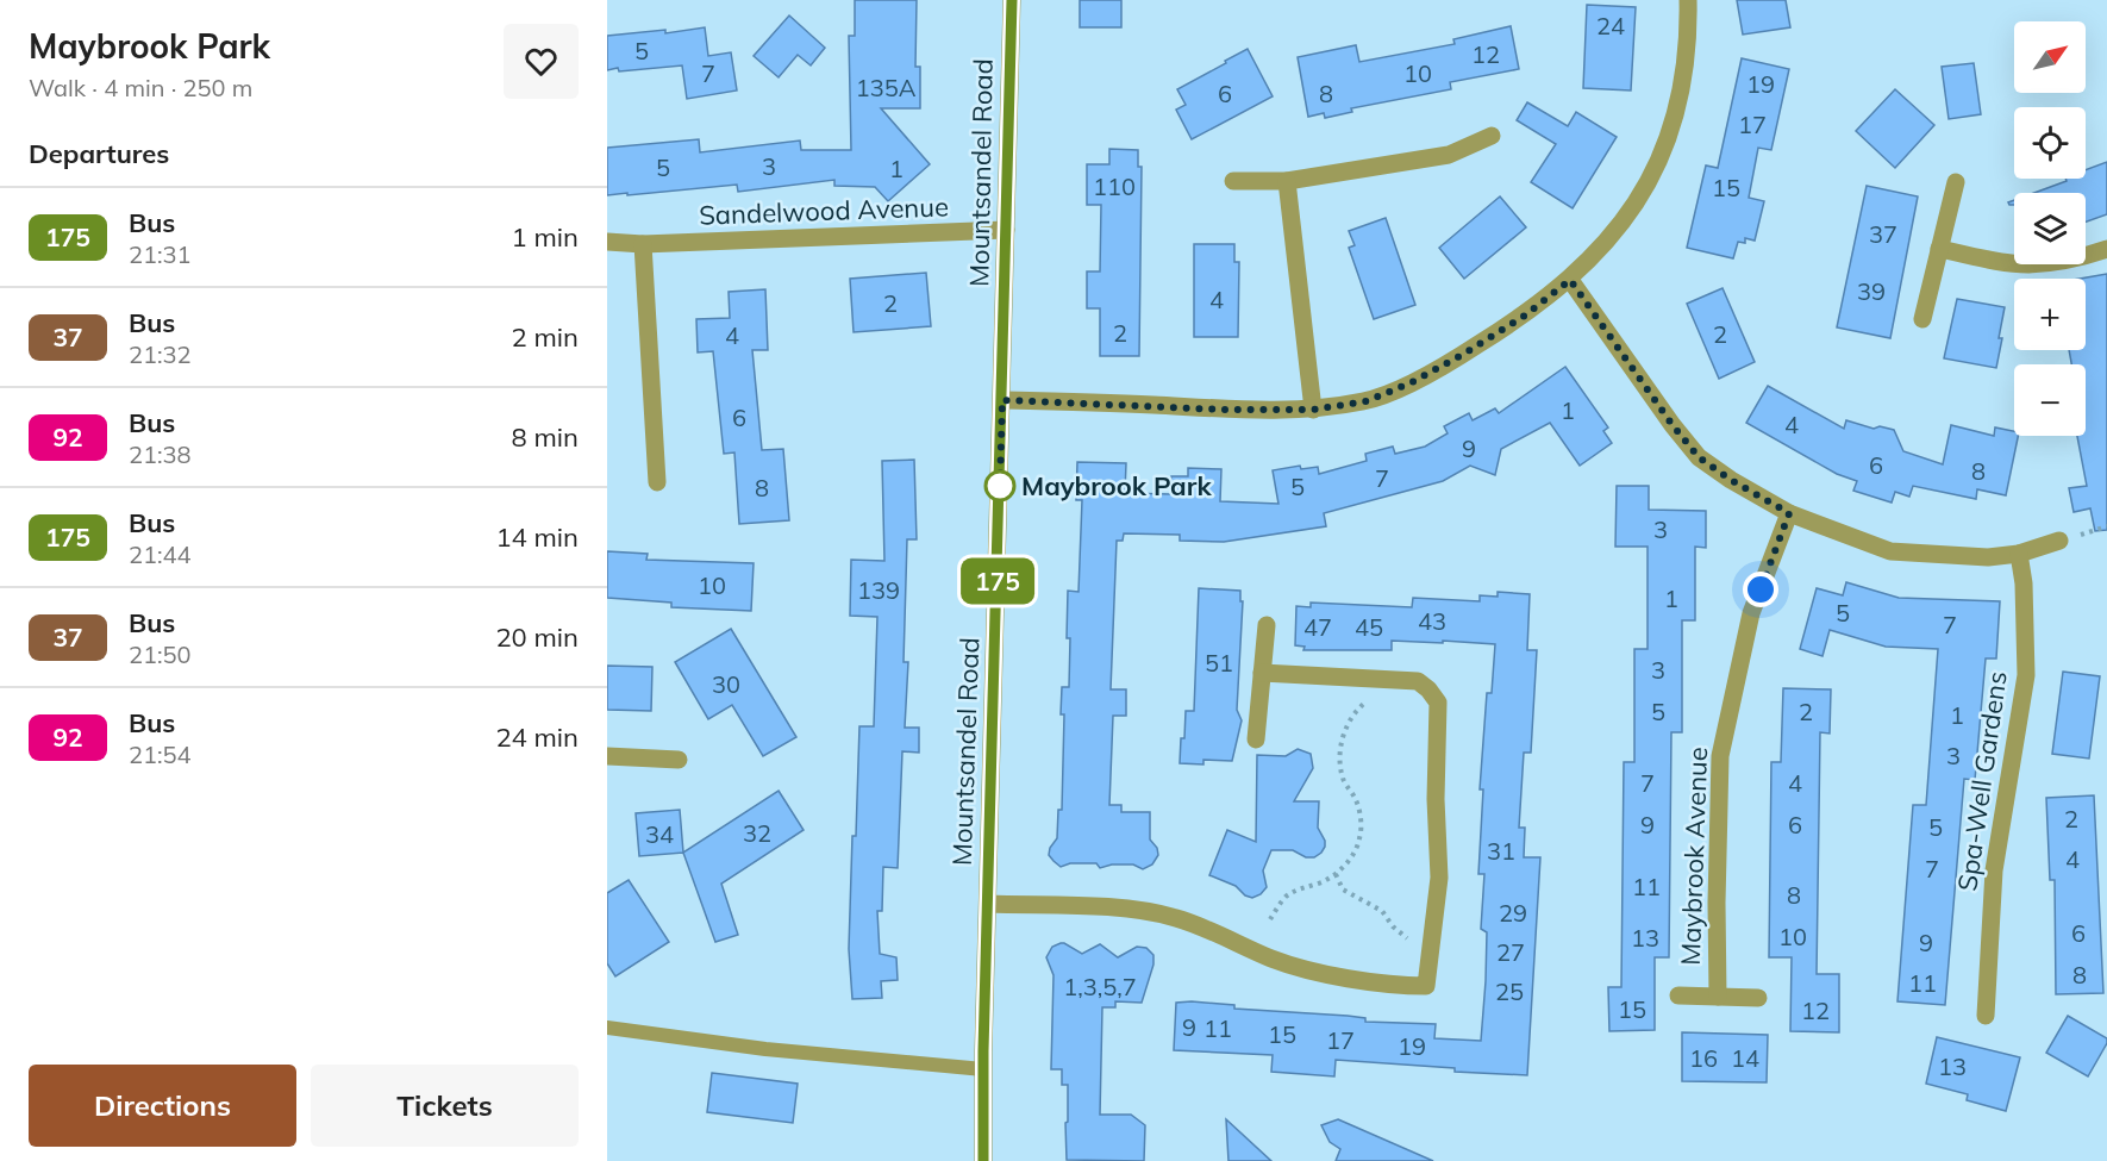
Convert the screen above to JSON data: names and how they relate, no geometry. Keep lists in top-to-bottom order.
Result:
{
  "streets": {
    "street": [
      "Mountsandel Road",
      "Sandelwood Avenue",
      "Spa-Well Gardens",
      "Maybrook Avenue"
    ]
  },
  "crossings": [
    ["Mountsandel Road", "Sandelwood Avenue"]
  ],
  "places": ["Maybrook Park"],
  "lines": ["bus line 175"],
  "house_numbers": [
    "24",
    "5",
    "12",
    "7",
    "10",
    "19",
    "135A",
    "6",
    "8",
    "17",
    "3",
    "5",
    "1",
    "110",
    "15",
    "37",
    "39",
    "4",
    "2",
    "2",
    "2",
    "4",
    "1",
    "6",
    "4",
    "9",
    "6",
    "8",
    "7",
    "5",
    "8",
    "3",
    "10",
    "139",
    "1",
    "5",
    "43",
    "7",
    "47",
    "45",
    "51",
    "3",
    "30",
    "5",
    "2",
    "1",
    "3",
    "7",
    "4",
    "2",
    "9",
    "6",
    "5",
    "32",
    "34",
    "31",
    "4",
    "7",
    "11",
    "8",
    "29",
    "6",
    "10",
    "13",
    "9",
    "27",
    "8",
    "11",
    "1,3,5,7",
    "25",
    "15",
    "12",
    "9",
    "11",
    "15",
    "17",
    "19",
    "16",
    "14",
    "13"
  ],
  "north": "top right",
  "page": {
    "heading": [
      ["Maybrook Park", "Walk · 4 min · 250 m"],
      "Departures"
    ],
    "on_map": "175",
    "map_buttons": ["+", "−"],
    "list": [
      {
        "mark": "175",
        "name": "Bus",
        "note": "21:31",
        "value": "1 min"
      },
      {
        "mark": "37",
        "name": "Bus",
        "note": "21:32",
        "value": "2 min"
      },
      {
        "mark": "92",
        "name": "Bus",
        "note": "21:38",
        "value": "8 min"
      },
      {
        "mark": "175",
        "name": "Bus",
        "note": "21:44",
        "value": "14 min"
      },
      {
        "mark": "37",
        "name": "Bus",
        "note": "21:50",
        "value": "20 min"
      },
      {
        "mark": "92",
        "name": "Bus",
        "note": "21:54",
        "value": "24 min"
      }
    ],
    "buttons": ["Directions", "Tickets"]
  }
}
